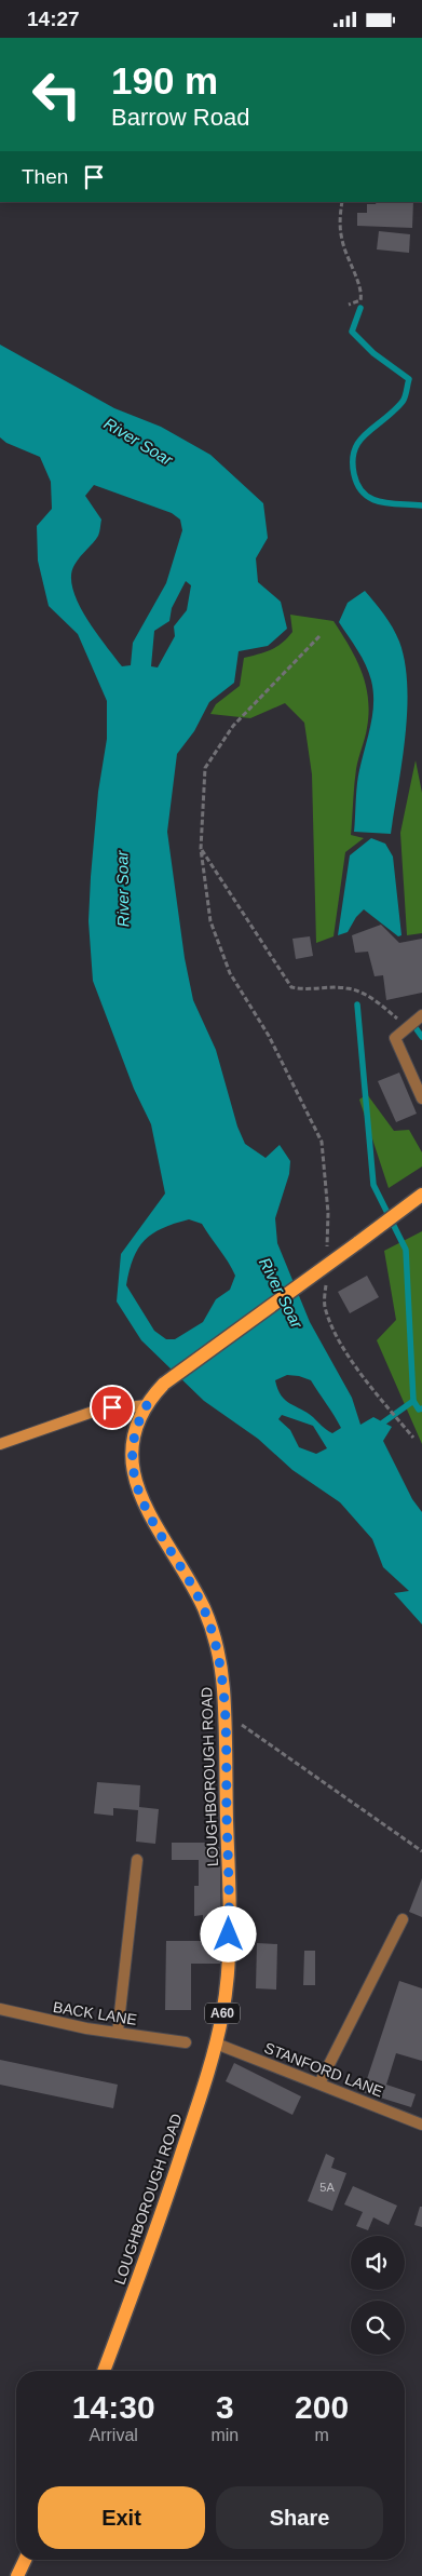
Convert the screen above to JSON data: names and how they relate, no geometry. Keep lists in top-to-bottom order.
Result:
{
  "streets": {
    "main road": ["LOUGHBOROUGH ROAD", "A60"],
    "street": ["BACK LANE", "STANFORD LANE"]
  },
  "crossings": [
    ["LOUGHBOROUGH ROAD", "A60"],
    ["LOUGHBOROUGH ROAD", "STANFORD LANE"]
  ],
  "water": ["River Soar"],
  "house_numbers": ["5A"],
  "page": {
    "status": "14:27",
    "turn": ["190 m", "Barrow Road"],
    "then": "Then",
    "eta": [
      "14:30",
      "Arrival",
      "3",
      "min",
      "200",
      "m"
    ],
    "buttons": ["Exit", "Share"]
  }
}
